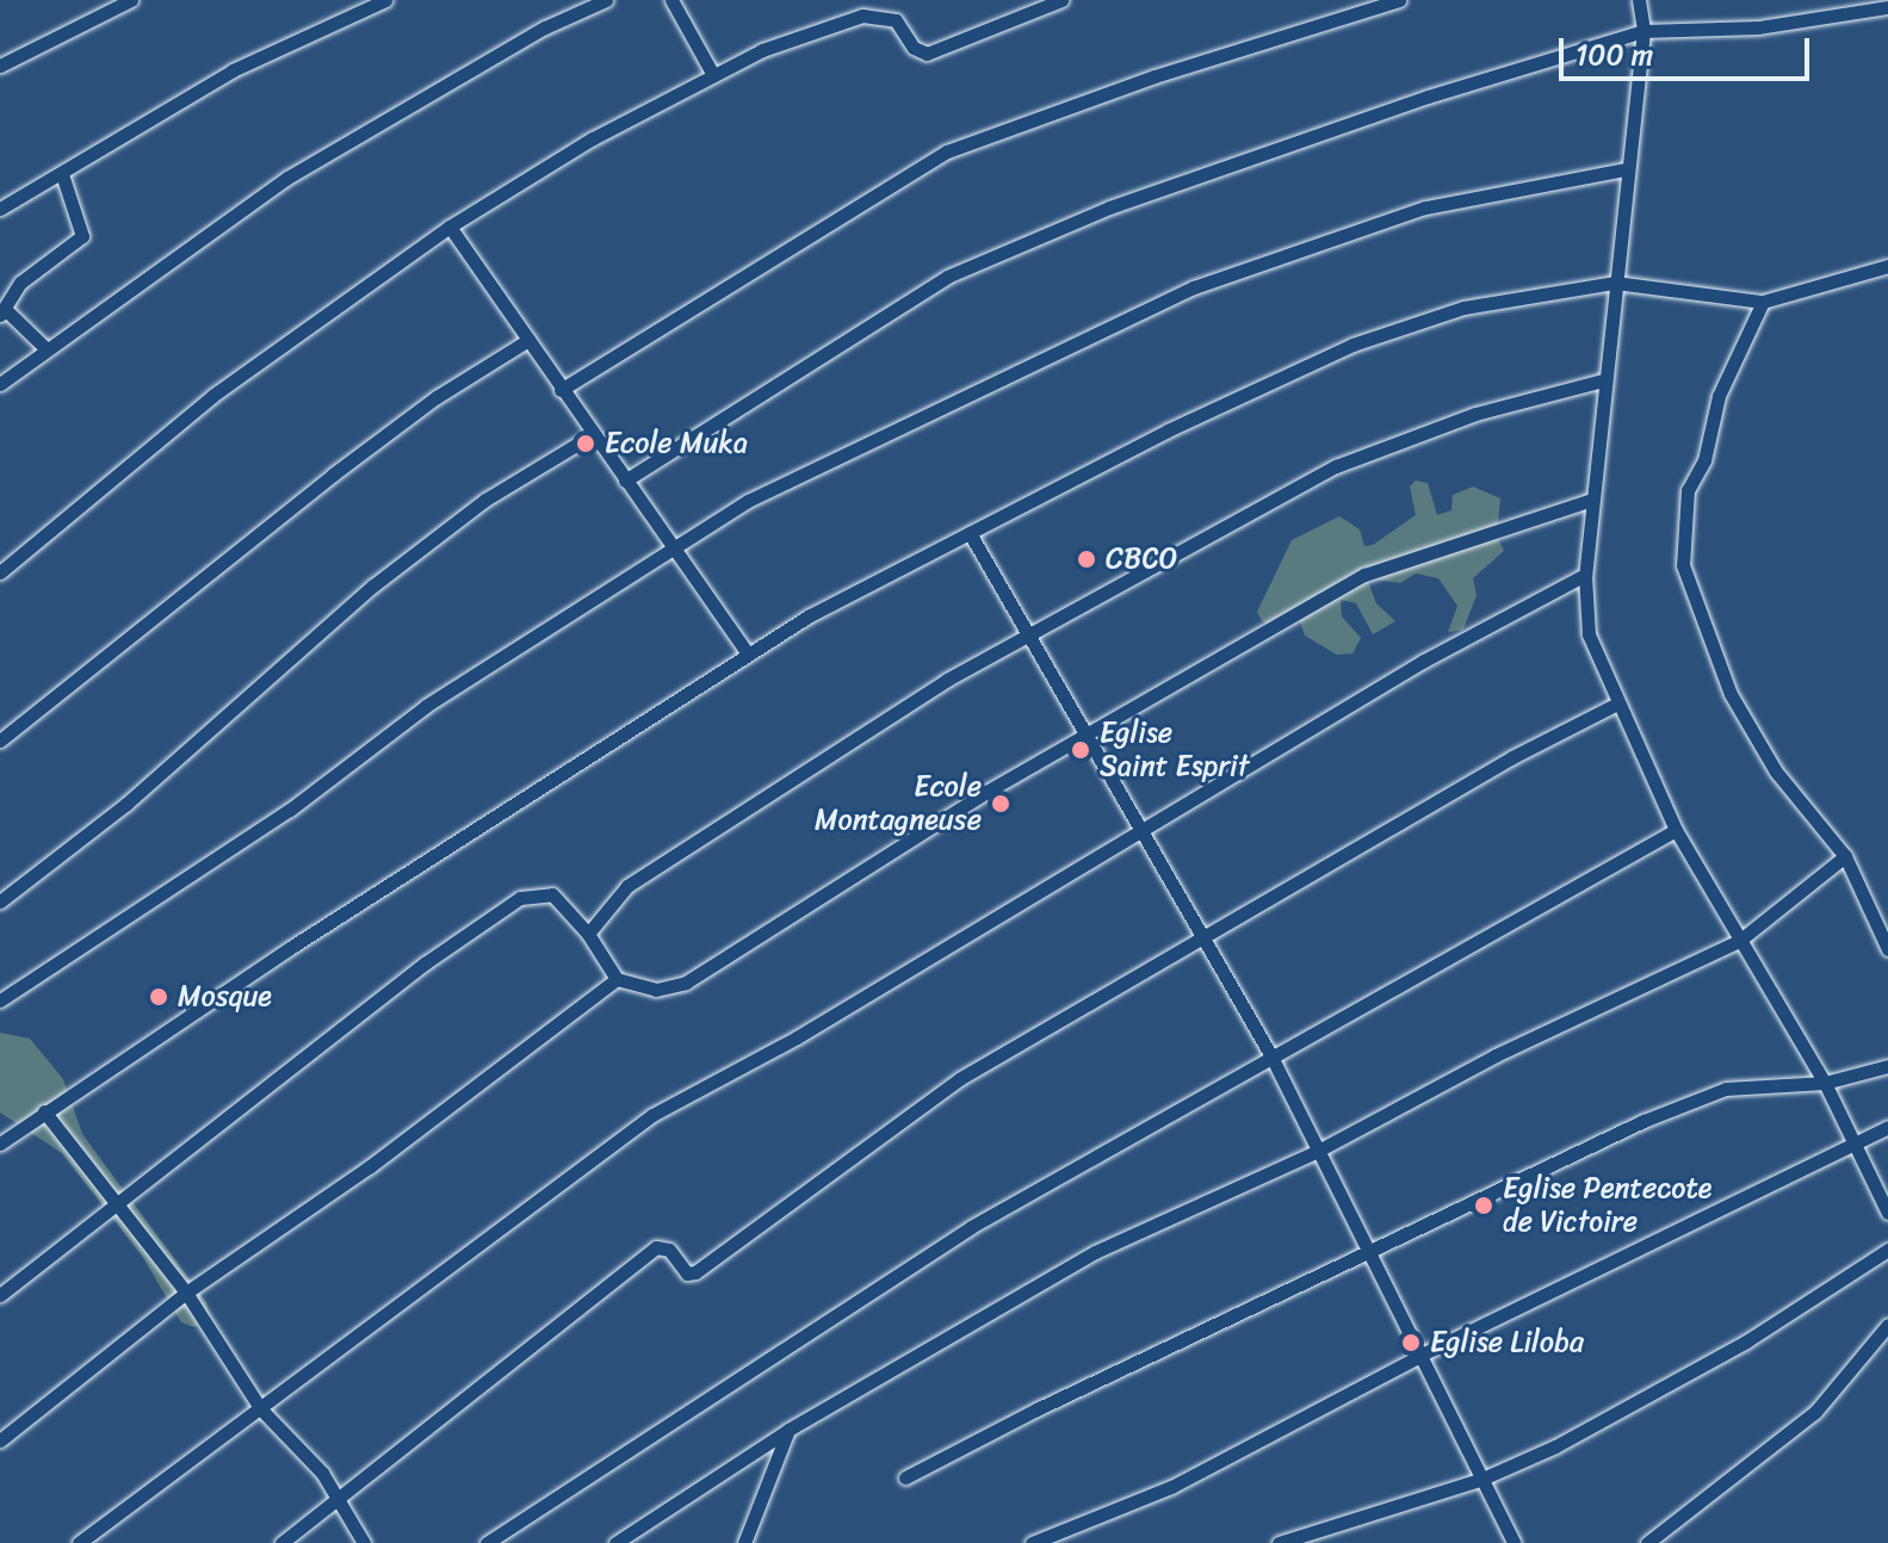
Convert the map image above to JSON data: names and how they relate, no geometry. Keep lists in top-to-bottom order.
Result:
{
  "places": [
    "Ecole Muka",
    "CBCO",
    "Eglise Saint Esprit",
    "Ecole Montagneuse",
    "Mosque",
    "Eglise Pentecote de Victoire",
    "Eglise Liloba"
  ],
  "scale_bar": "100 m"
}
